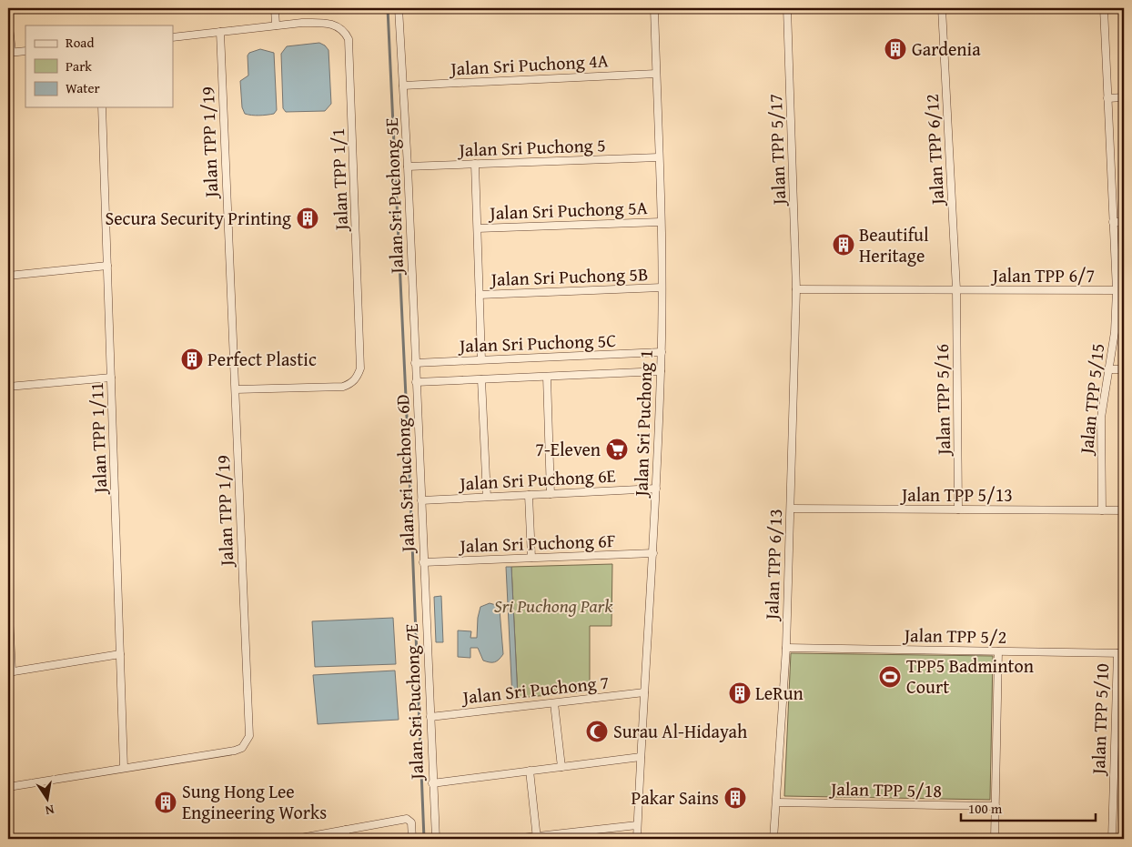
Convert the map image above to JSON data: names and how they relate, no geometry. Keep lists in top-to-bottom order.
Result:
{
  "streets": {
    "street": [
      "Jalan Sri Puchong 4A",
      "Jalan TPP 1/19",
      "Jalan Sri Puchong 5",
      "Jalan TPP 5/17",
      "Jalan TPP 6/12",
      "Jalan TPP 1/1",
      "Jalan Sri Puchong 5E",
      "Jalan Sri Puchong 5A",
      "Jalan TPP 6/7",
      "Jalan Sri Puchong 5B",
      "Jalan Sri Puchong 5C",
      "Jalan TPP 5/15",
      "Jalan TPP 5/16",
      "Jalan Sri Puchong 1",
      "Jalan TPP 1/11",
      "Jalan Sri Puchong 6D",
      "Jalan Sri Puchong 6E",
      "Jalan TPP 5/13",
      "Jalan Sri Puchong 6F",
      "Jalan TPP 6/13",
      "Jalan TPP 5/2",
      "Jalan Sri Puchong 7",
      "Jalan Sri Puchong 7E",
      "Jalan TPP 5/10",
      "Jalan TPP 5/18"
    ]
  },
  "crossings": [
    ["Jalan Sri Puchong 4A", "Jalan Sri Puchong 5E"],
    ["Jalan Sri Puchong 4A", "Jalan Sri Puchong 1"],
    ["Jalan TPP 1/19", "Jalan TPP 1/1"],
    ["Jalan TPP 1/19", "Jalan TPP 1/11"],
    ["Jalan Sri Puchong 5", "Jalan Sri Puchong 5E"],
    ["Jalan Sri Puchong 5", "Jalan Sri Puchong 1"],
    ["Jalan TPP 5/17", "Jalan TPP 6/7"],
    ["Jalan TPP 5/17", "Jalan TPP 6/13"],
    ["Jalan TPP 6/12", "Jalan TPP 6/7"],
    ["Jalan TPP 6/12", "Jalan TPP 5/16"],
    ["Jalan Sri Puchong 5E", "Jalan Sri Puchong 5C"],
    ["Jalan Sri Puchong 5E", "Jalan Sri Puchong 6D"],
    ["Jalan Sri Puchong 5A", "Jalan Sri Puchong 1"],
    ["Jalan TPP 6/7", "Jalan TPP 5/15"],
    ["Jalan TPP 6/7", "Jalan TPP 5/16"],
    ["Jalan TPP 6/7", "Jalan TPP 6/13"],
    ["Jalan Sri Puchong 5B", "Jalan Sri Puchong 1"],
    ["Jalan Sri Puchong 5C", "Jalan Sri Puchong 1"],
    ["Jalan TPP 5/15", "Jalan TPP 5/13"],
    ["Jalan TPP 5/16", "Jalan TPP 5/13"],
    ["Jalan Sri Puchong 1", "Jalan Sri Puchong 6E"],
    ["Jalan Sri Puchong 1", "Jalan Sri Puchong 6F"],
    ["Jalan Sri Puchong 1", "Jalan Sri Puchong 7"],
    ["Jalan Sri Puchong 6D", "Jalan Sri Puchong 6E"],
    ["Jalan Sri Puchong 6D", "Jalan Sri Puchong 6F"],
    ["Jalan Sri Puchong 6D", "Jalan Sri Puchong 7E"],
    ["Jalan TPP 5/13", "Jalan TPP 6/13"],
    ["Jalan Sri Puchong 6F", "Jalan Sri Puchong 7E"],
    ["Jalan TPP 6/13", "Jalan TPP 5/2"],
    ["Jalan TPP 6/13", "Jalan TPP 5/18"],
    ["Jalan TPP 5/2", "Jalan TPP 5/10"],
    ["Jalan Sri Puchong 7", "Jalan Sri Puchong 7E"]
  ],
  "parks": ["Sri Puchong Park"],
  "places": {
    "building": [
      "Gardenia",
      "Secura Security Printing",
      "Beautiful Heritage",
      "Perfect Plastic",
      "LeRun",
      "Pakar Sains",
      "Sung Hong Lee Engineering Works"
    ],
    "supermarket": ["7-Eleven"],
    "sports": ["TPP5 Badminton Court"],
    "mosque": ["Surau Al-Hidayah"]
  },
  "legend": ["Road", "Park", "Water"],
  "scale_bar": "100 m",
  "north": "bottom"
}
